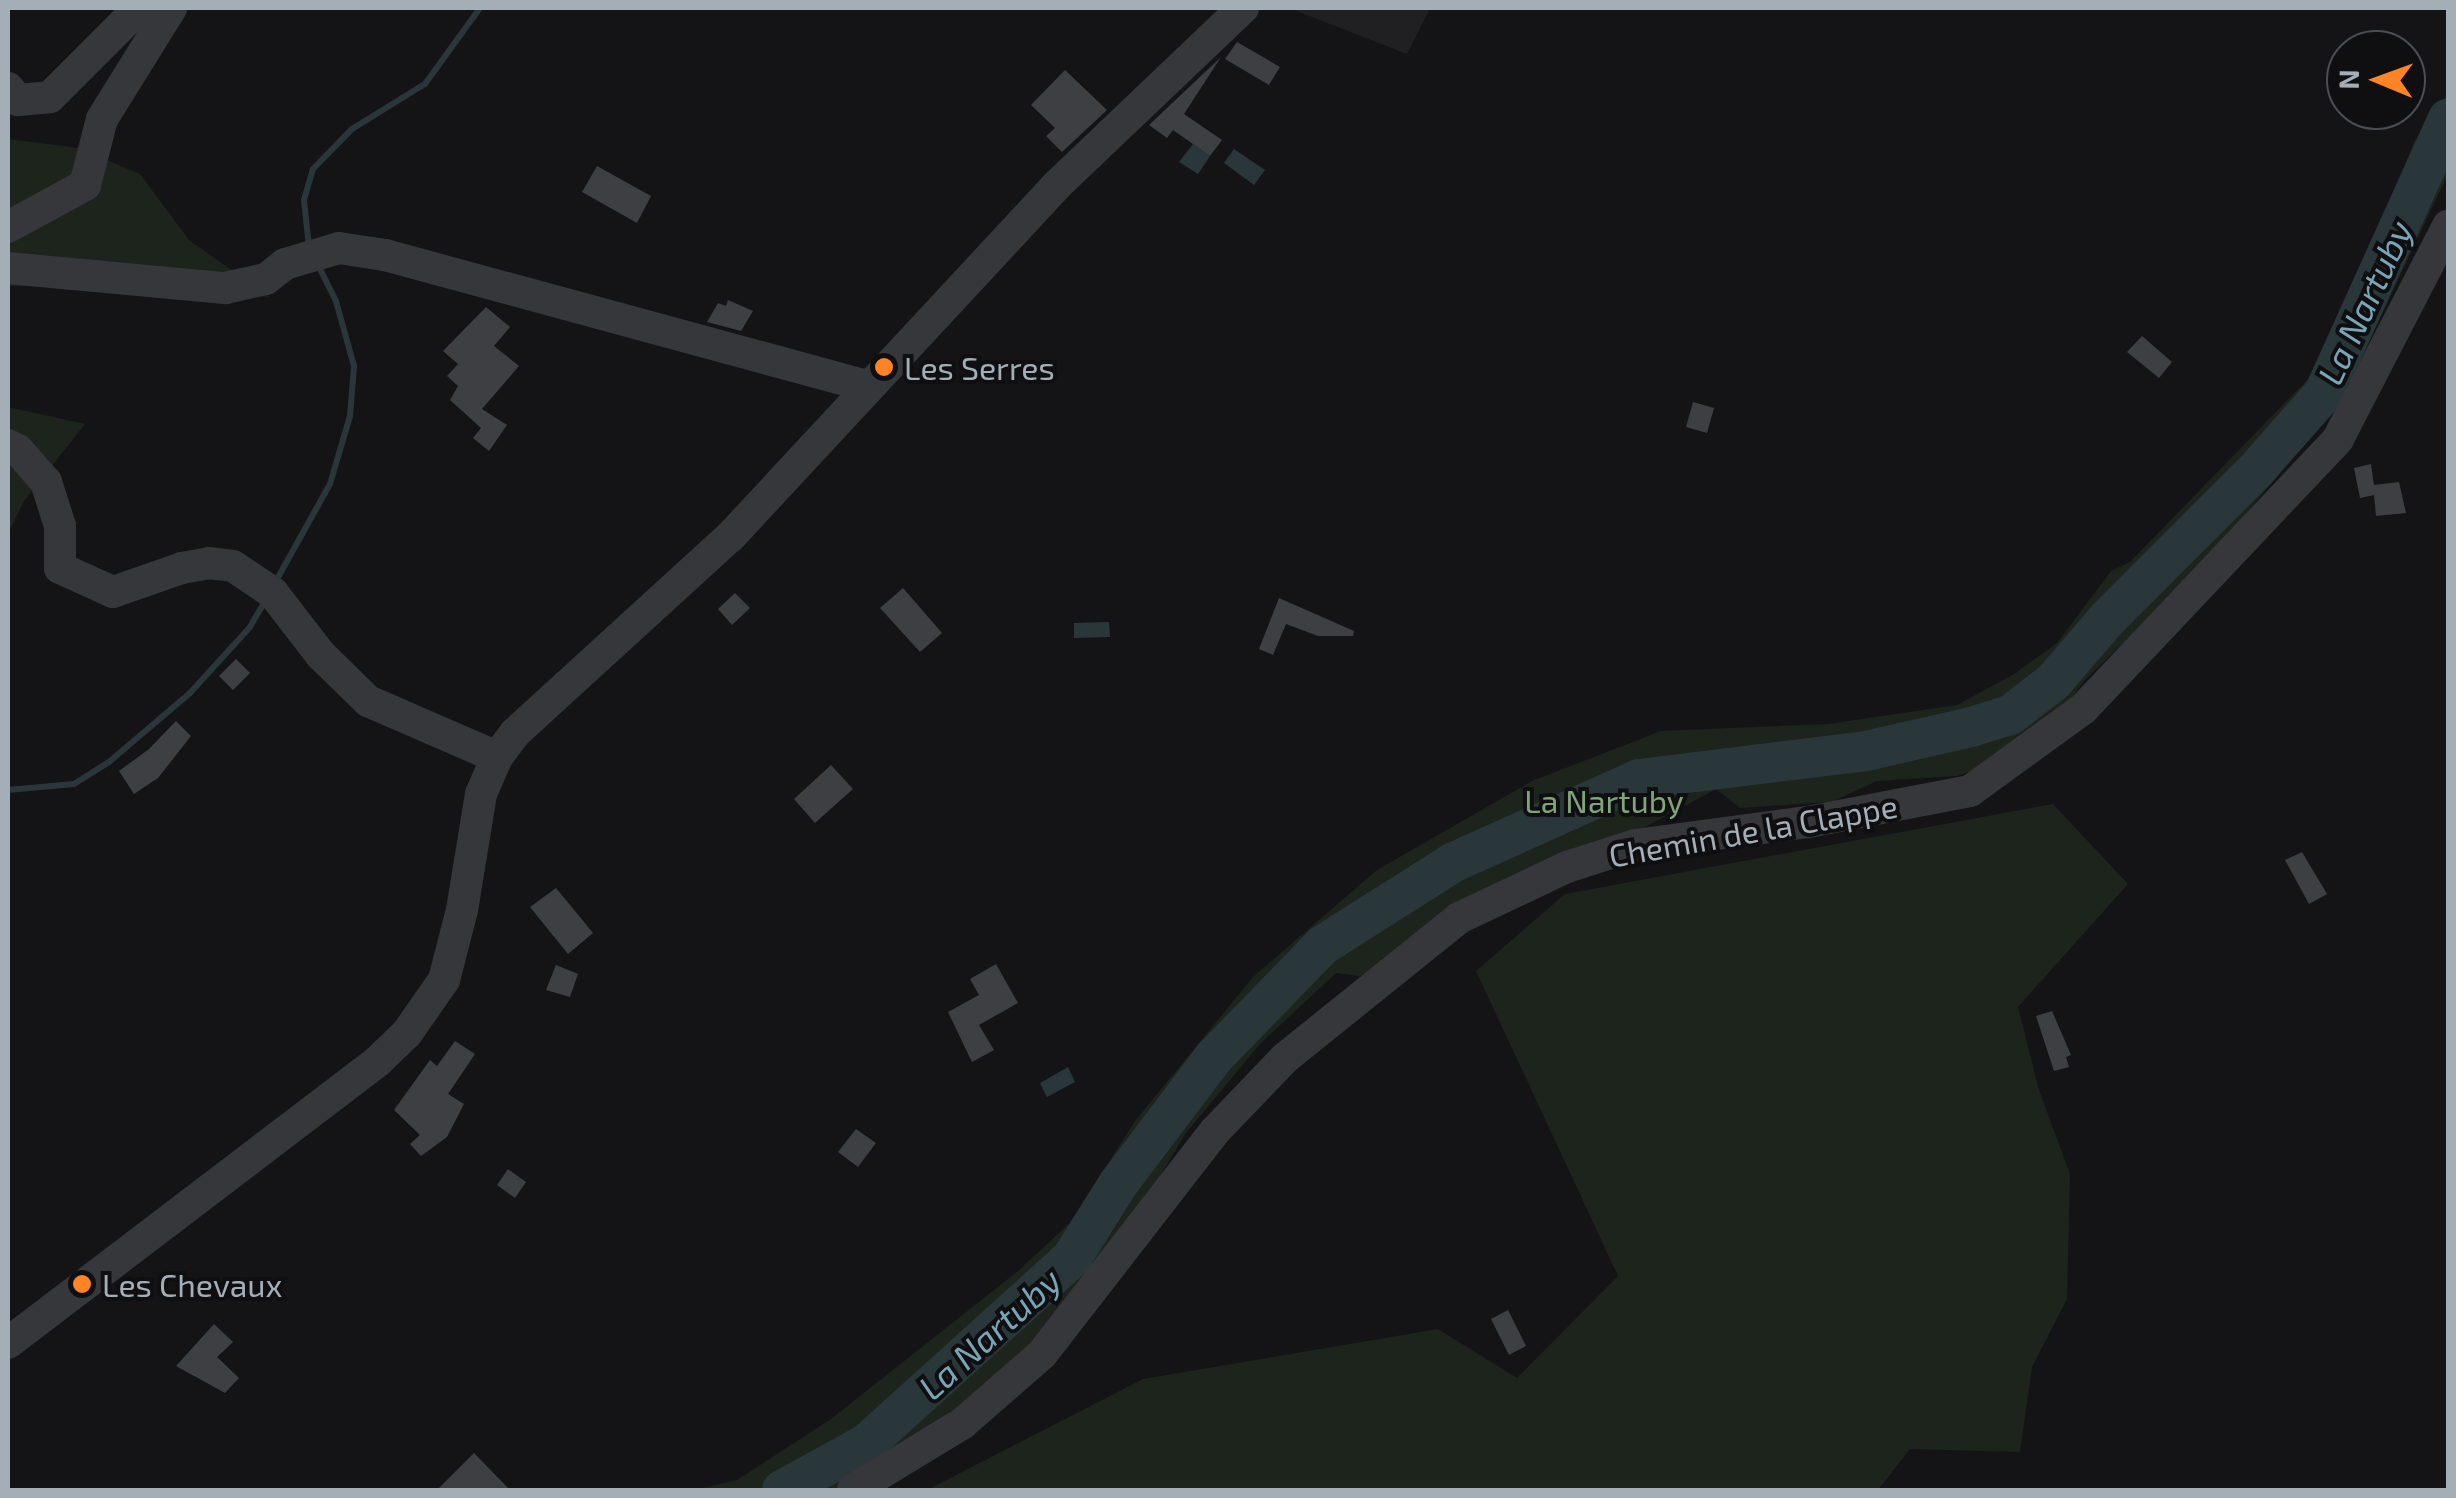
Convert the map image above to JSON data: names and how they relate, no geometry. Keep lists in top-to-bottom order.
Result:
{
  "streets": {
    "street": ["Chemin de la Clappe"]
  },
  "water": ["La Nartuby"],
  "parks": ["La Nartuby"],
  "places": ["Les Serres", "Les Chevaux"],
  "north": "left"
}
